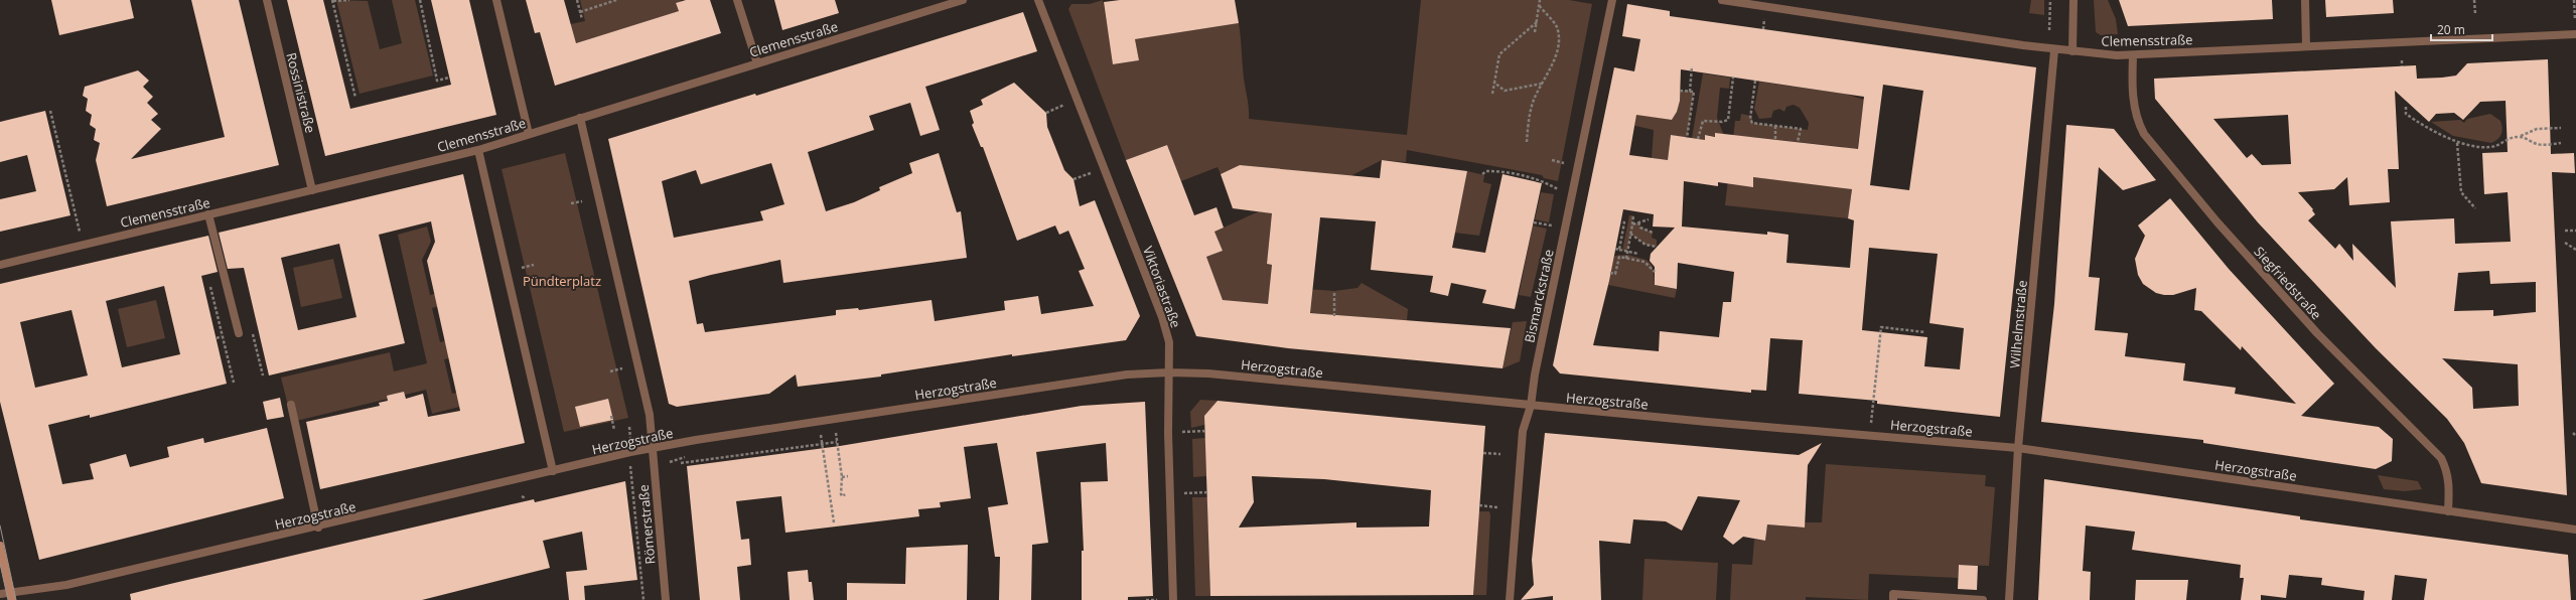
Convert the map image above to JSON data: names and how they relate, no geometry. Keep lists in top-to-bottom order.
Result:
{
  "streets": {
    "street": [
      "Clemensstraße",
      "Rossinistraße",
      "Siegfriedstraße",
      "Viktoriastraße",
      "Bismarckstraße",
      "Wilhelmstraße",
      "Herzogstraße",
      "Römerstraße"
    ]
  },
  "crossings": [
    ["Clemensstraße", "Rossinistraße"],
    ["Clemensstraße", "Siegfriedstraße"],
    ["Clemensstraße", "Wilhelmstraße"],
    ["Siegfriedstraße", "Herzogstraße"],
    ["Viktoriastraße", "Herzogstraße"],
    ["Bismarckstraße", "Herzogstraße"],
    ["Wilhelmstraße", "Herzogstraße"],
    ["Herzogstraße", "Römerstraße"]
  ],
  "parks": ["Pündterplatz"],
  "scale_bar": "20 m"
}
